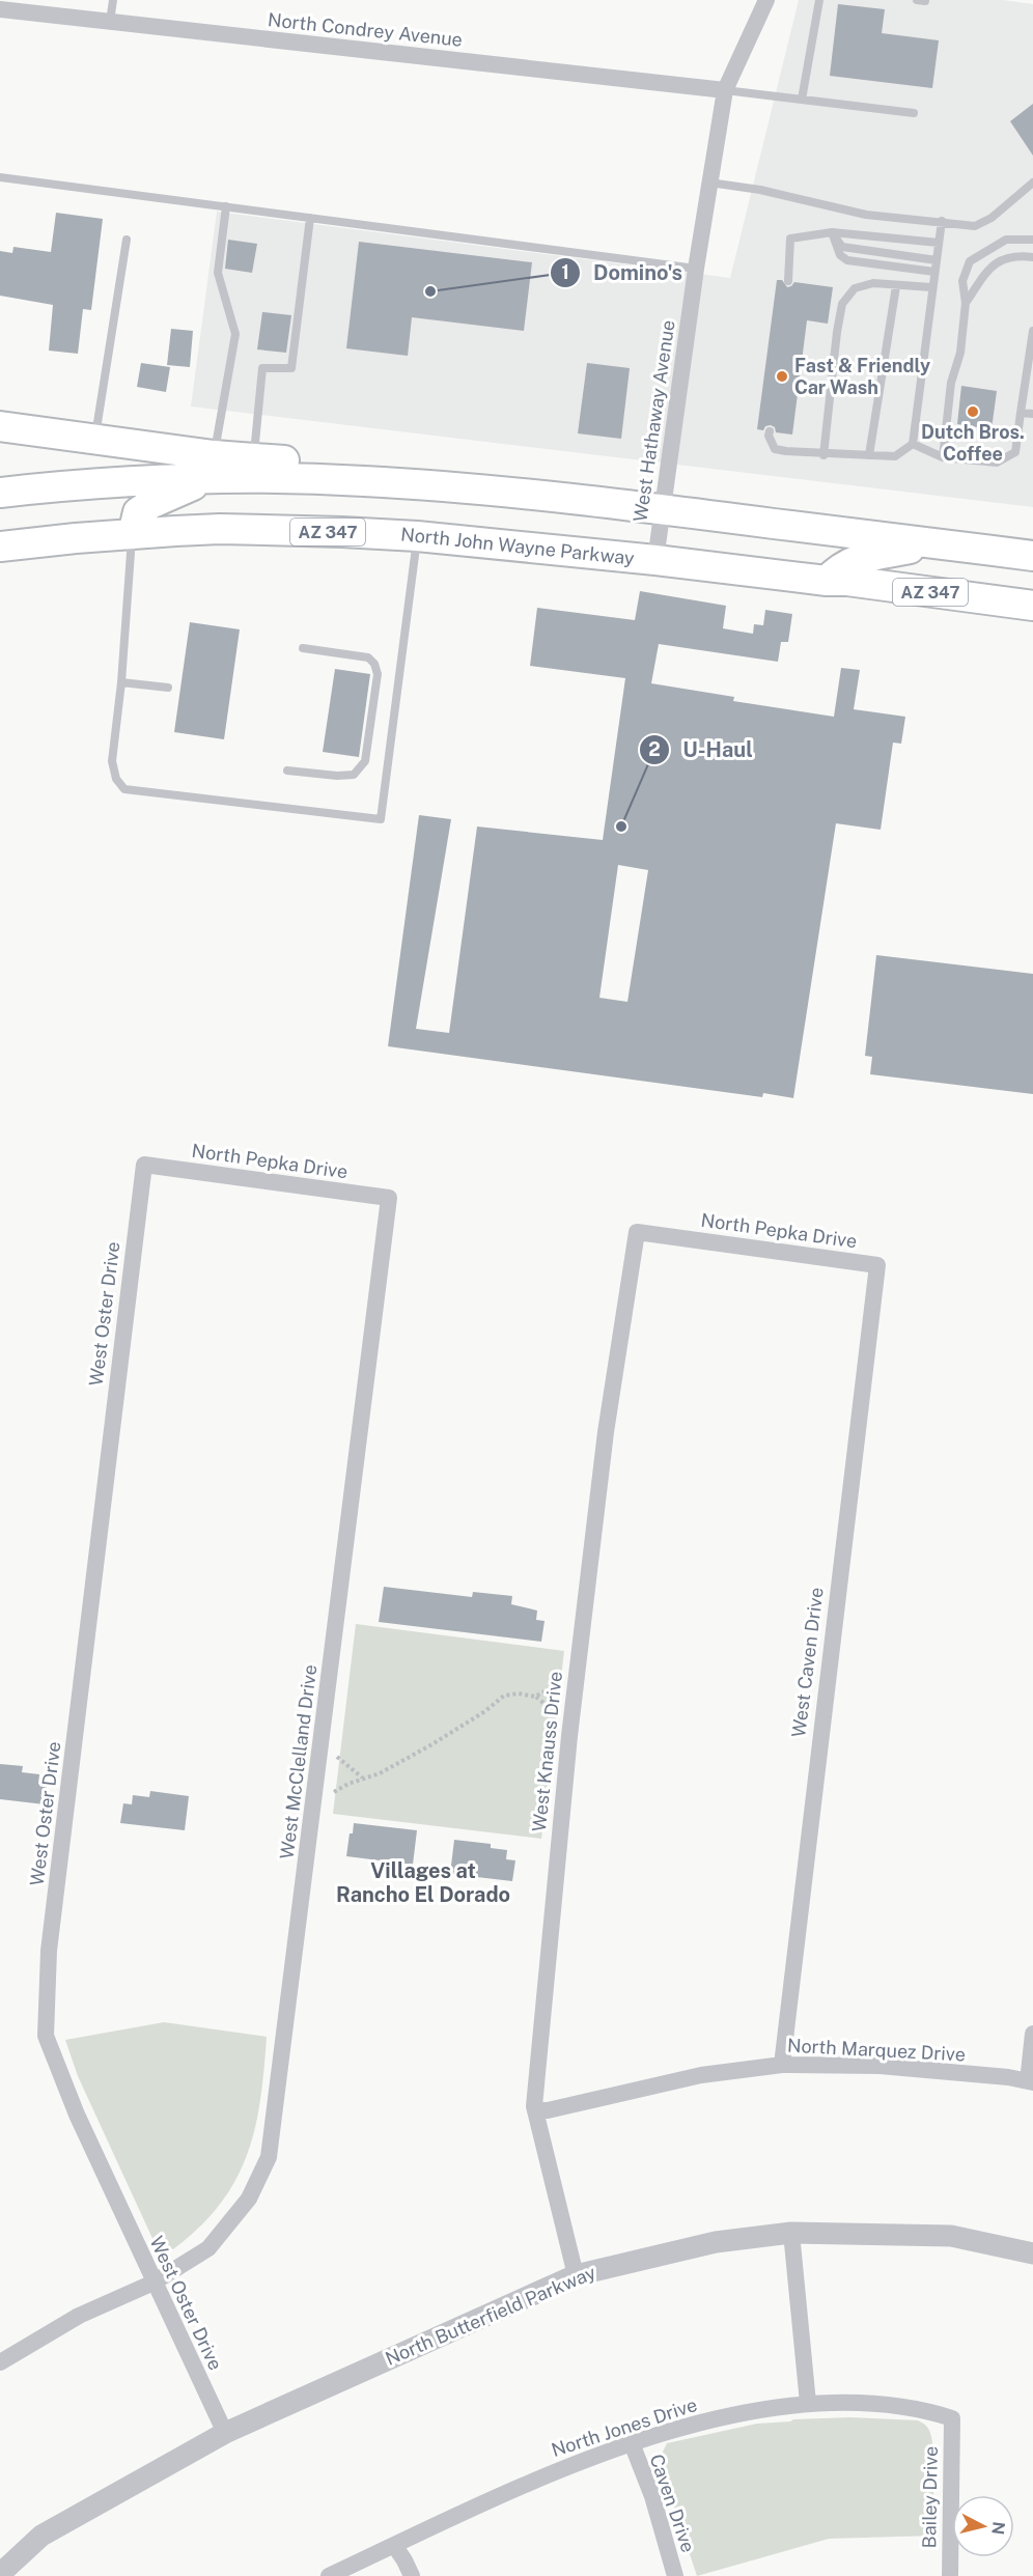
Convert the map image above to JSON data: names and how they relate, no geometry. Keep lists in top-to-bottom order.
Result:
{
  "streets": {
    "highway": ["AZ 347", "North John Wayne Parkway"],
    "street": [
      "North Condrey Avenue",
      "West Hathaway Avenue",
      "North Pepka Drive",
      "West Oster Drive",
      "West Caven Drive",
      "West Knauss Drive",
      "West McClelland Drive",
      "North Marquez Drive",
      "North Butterfield Parkway",
      "North Jones Drive",
      "Bailey Drive",
      "Caven Drive"
    ]
  },
  "crossings": [
    ["North Condrey Avenue", "West Hathaway Avenue"],
    ["West Hathaway Avenue", "North John Wayne Parkway"],
    ["North Pepka Drive", "West Oster Drive"],
    ["North Pepka Drive", "West Caven Drive"],
    ["North Pepka Drive", "West Knauss Drive"],
    ["North Pepka Drive", "West McClelland Drive"],
    ["West Oster Drive", "West McClelland Drive"],
    ["West Oster Drive", "North Butterfield Parkway"],
    ["West Caven Drive", "North Marquez Drive"],
    ["West Knauss Drive", "North Marquez Drive"],
    ["West Knauss Drive", "North Butterfield Parkway"],
    ["North Jones Drive", "Bailey Drive"],
    ["North Jones Drive", "Caven Drive"]
  ],
  "districts": ["Villages at Rancho El Dorado"],
  "places": [
    "Domino's",
    "Fast & Friendly Car Wash",
    "Dutch Bros. Coffee",
    "U-Haul"
  ],
  "north": "right"
}
